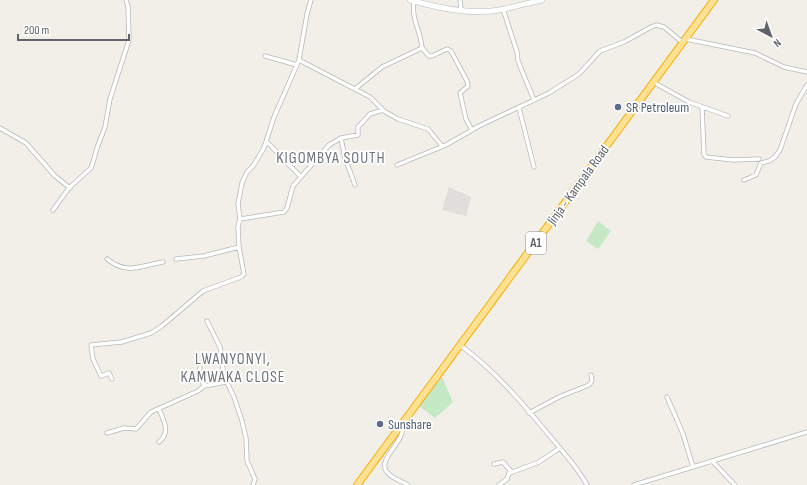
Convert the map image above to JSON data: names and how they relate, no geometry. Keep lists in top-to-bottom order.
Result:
{
  "streets": {
    "highway": ["Jinja - Kampala Road", "A1"]
  },
  "districts": ["KIGOMBYA SOUTH", "LWANYONYI, KAMWAKA CLOSE"],
  "places": ["SR Petroleum", "Sunshare"],
  "scale_bar": "200 m",
  "north": "bottom right"
}
